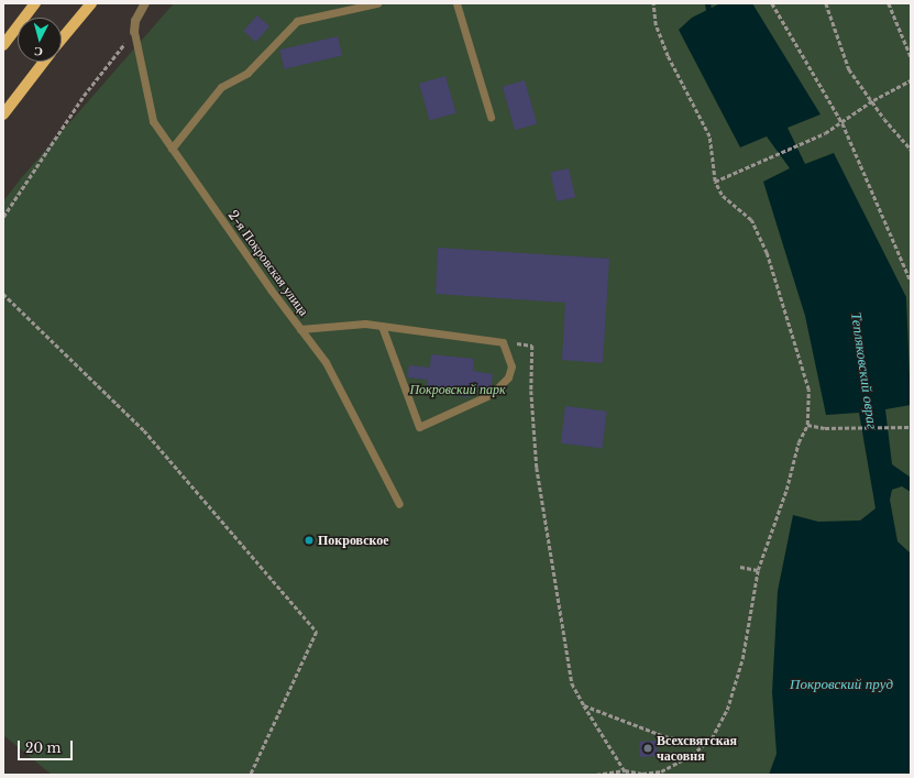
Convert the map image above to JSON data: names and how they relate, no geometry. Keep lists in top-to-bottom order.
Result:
{
  "streets": {
    "lane": ["2-я Покровская улица"]
  },
  "water": ["Тепляковский овраг", "Покровский пруд"],
  "parks": ["Покровский парк"],
  "places": ["Покровское", "Всехсвятская часовня"],
  "scale_bar": "20 m",
  "north": "bottom"
}
